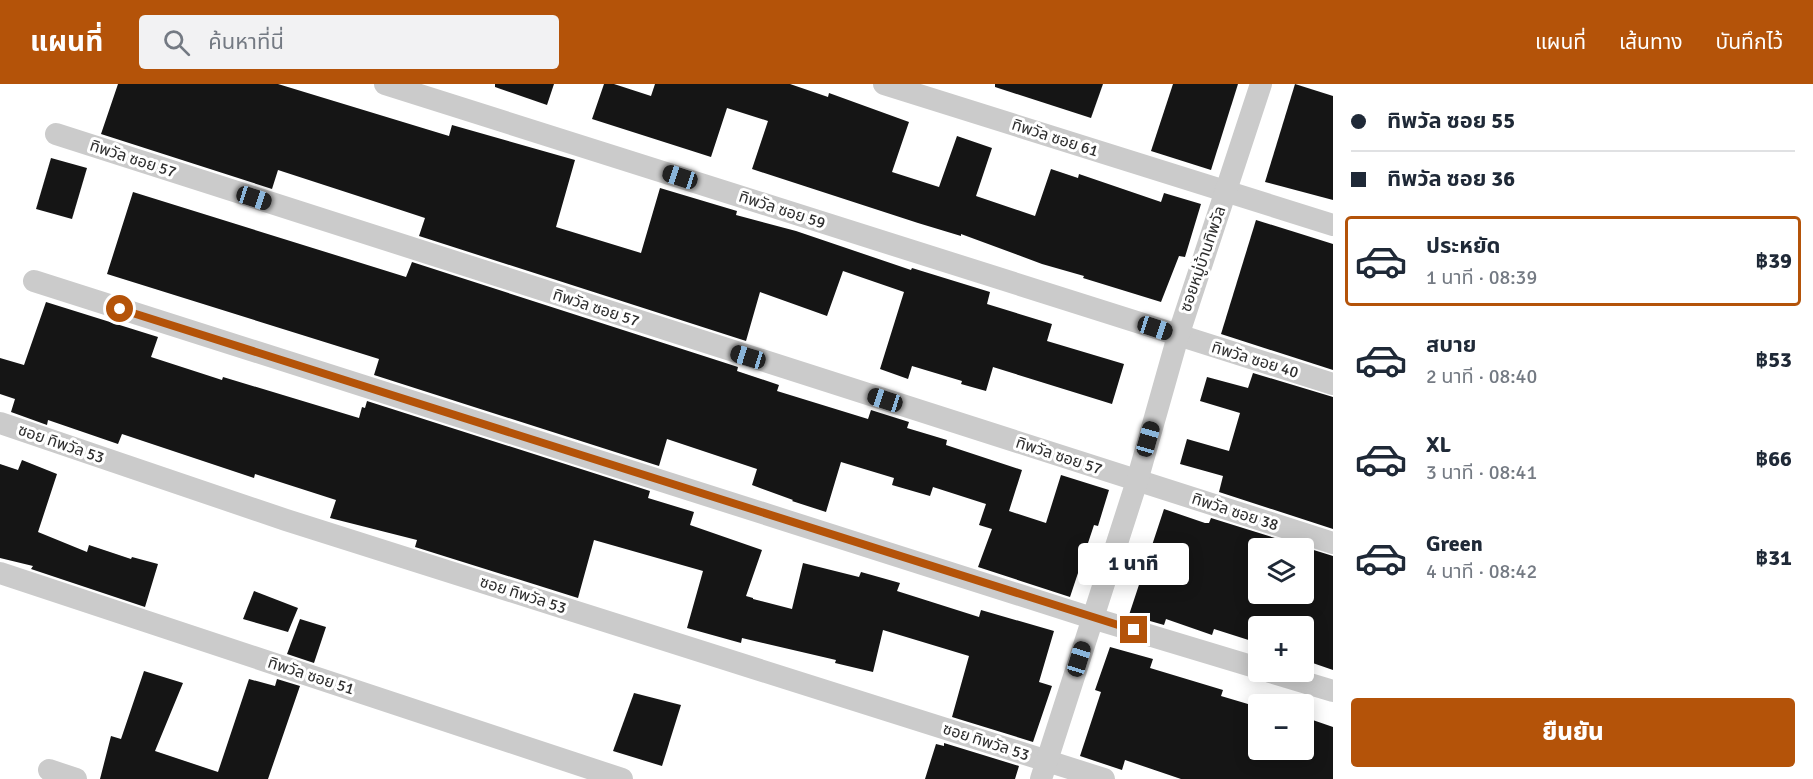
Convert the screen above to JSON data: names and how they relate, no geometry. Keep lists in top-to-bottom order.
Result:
{
  "streets": {
    "street": [
      "ทิพวัล ซอย 61",
      "ทิพวัล ซอย 57",
      "ทิพวัล ซอย 59",
      "ซอยหมู่บ้านทิพวัล",
      "ทิพวัล ซอย 40",
      "ซอย ทิพวัล 53",
      "ทิพวัล ซอย 38",
      "ทิพวัล ซอย 51"
    ]
  },
  "crossings": [
    ["ทิพวัล ซอย 61", "ซอยหมู่บ้านทิพวัล"],
    ["ทิพวัล ซอย 57", "ซอยหมู่บ้านทิพวัล"],
    ["ทิพวัล ซอย 57", "ทิพวัล ซอย 38"],
    ["ทิพวัล ซอย 59", "ซอยหมู่บ้านทิพวัล"],
    ["ทิพวัล ซอย 59", "ทิพวัล ซอย 40"],
    ["ซอยหมู่บ้านทิพวัล", "ทิพวัล ซอย 40"],
    ["ซอยหมู่บ้านทิพวัล", "ซอย ทิพวัล 53"],
    ["ซอยหมู่บ้านทิพวัล", "ทิพวัล ซอย 38"]
  ],
  "page": {
    "header": "แผนที่",
    "search": "ค้นหาที่นี่",
    "nav": ["แผนที่", "เส้นทาง", "บันทึกไว้"],
    "banner": ["ทิพวัล ซอย 55", "ทิพวัล ซอย 36"],
    "list": [
      {
        "name": "ประหยัด",
        "note": "1 นาที · 08:39",
        "value": "฿39"
      },
      {
        "name": "สบาย",
        "note": "2 นาที · 08:40",
        "value": "฿53"
      },
      {
        "name": "XL",
        "note": "3 นาที · 08:41",
        "value": "฿66"
      },
      {
        "name": "Green",
        "note": "4 นาที · 08:42",
        "value": "฿31"
      }
    ],
    "map_buttons": ["+", "−"],
    "bubble": "1 นาที",
    "buttons": "ยืนยัน"
  }
}
